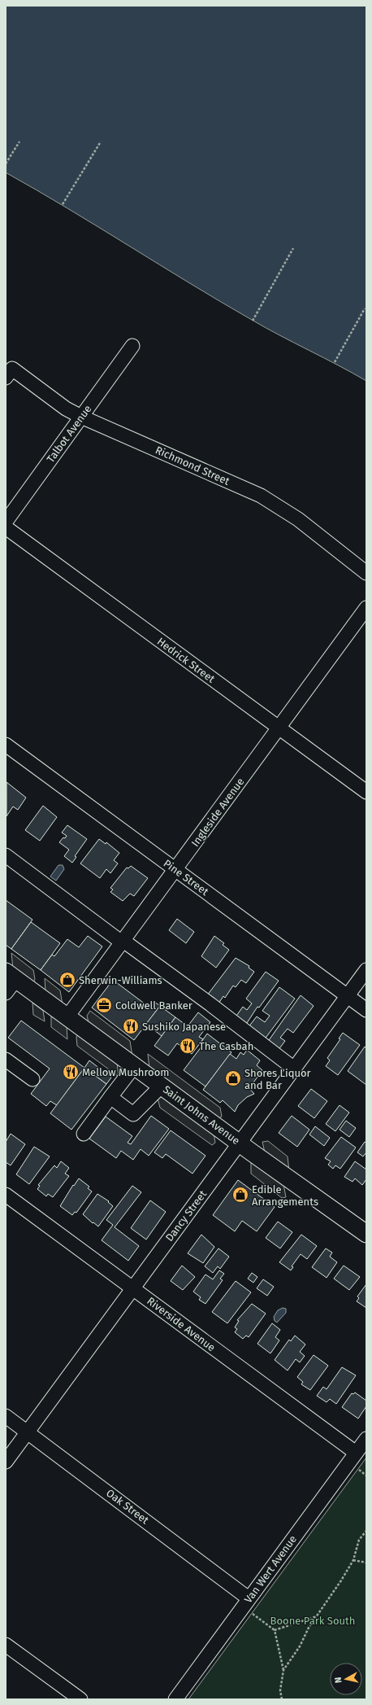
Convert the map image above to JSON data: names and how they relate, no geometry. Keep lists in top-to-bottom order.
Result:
{
  "streets": {
    "main road": ["Saint Johns Avenue"],
    "street": [
      "Talbot Avenue",
      "Richmond Street",
      "Hedrick Street",
      "Ingleside Avenue",
      "Pine Street",
      "Dancy Street",
      "Riverside Avenue",
      "Oak Street",
      "Van Wert Avenue"
    ]
  },
  "crossings": [
    ["Talbot Avenue", "Richmond Street"],
    ["Hedrick Street", "Ingleside Avenue"],
    ["Ingleside Avenue", "Pine Street"],
    ["Ingleside Avenue", "Saint Johns Avenue"],
    ["Pine Street", "Dancy Street"],
    ["Saint Johns Avenue", "Dancy Street"],
    ["Dancy Street", "Riverside Avenue"],
    ["Dancy Street", "Oak Street"],
    ["Riverside Avenue", "Van Wert Avenue"],
    ["Oak Street", "Van Wert Avenue"]
  ],
  "parks": ["Boone Park South"],
  "places": {
    "shop": ["Sherwin-Williams", "Shores Liquor and Bar", "Edible Arrangements"],
    "office": ["Coldwell Banker"],
    "restaurant": ["Sushiko Japanese", "The Casbah", "Mellow Mushroom"]
  },
  "north": "left"
}
